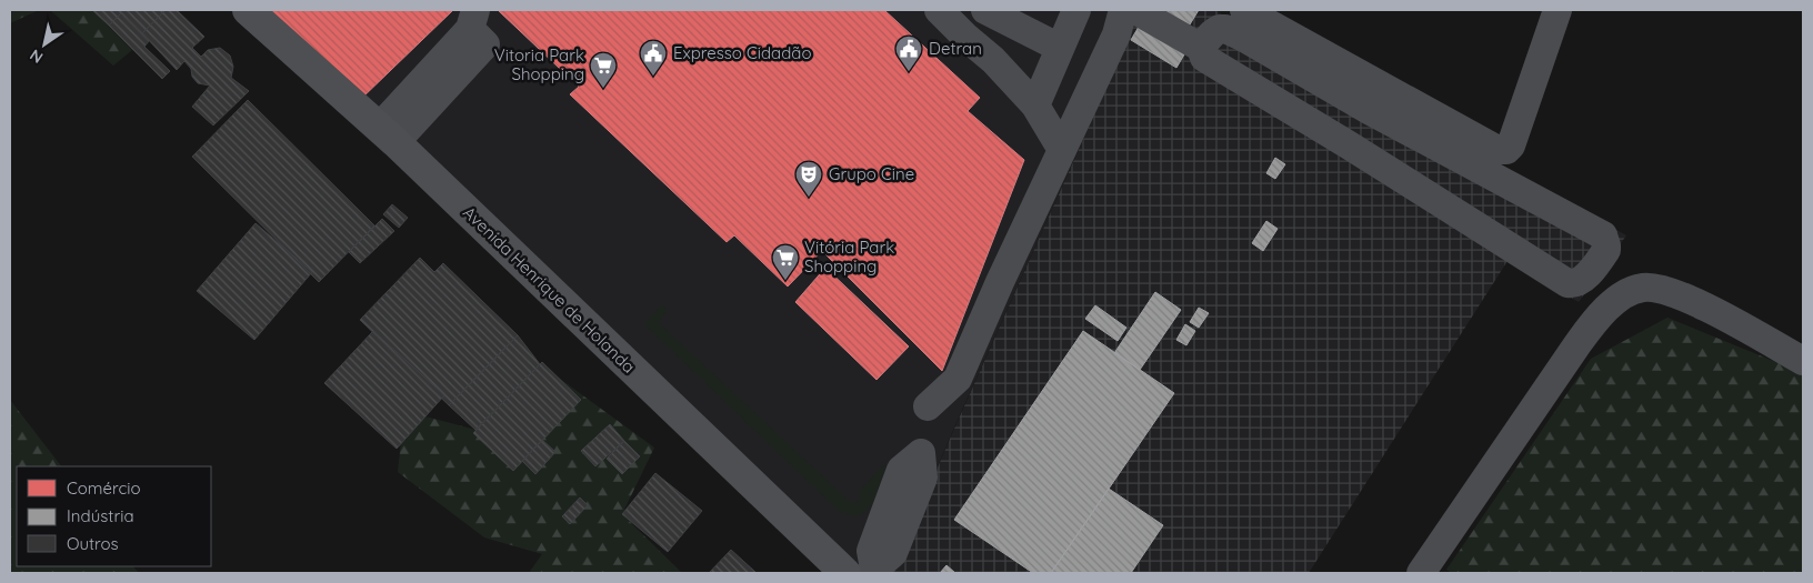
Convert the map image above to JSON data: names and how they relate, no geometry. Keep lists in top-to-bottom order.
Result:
{
  "streets": {
    "main road": ["Avenida Henrique de Holanda"]
  },
  "places": {
    "public building": ["Detran", "Expresso Cidadão"],
    "supermarket": ["Vitoria Park Shopping", "Vitória Park Shopping"],
    "theatre": ["Grupo Cine"]
  },
  "legend": ["Comércio", "Indústria", "Outros"],
  "north": "bottom left"
}
